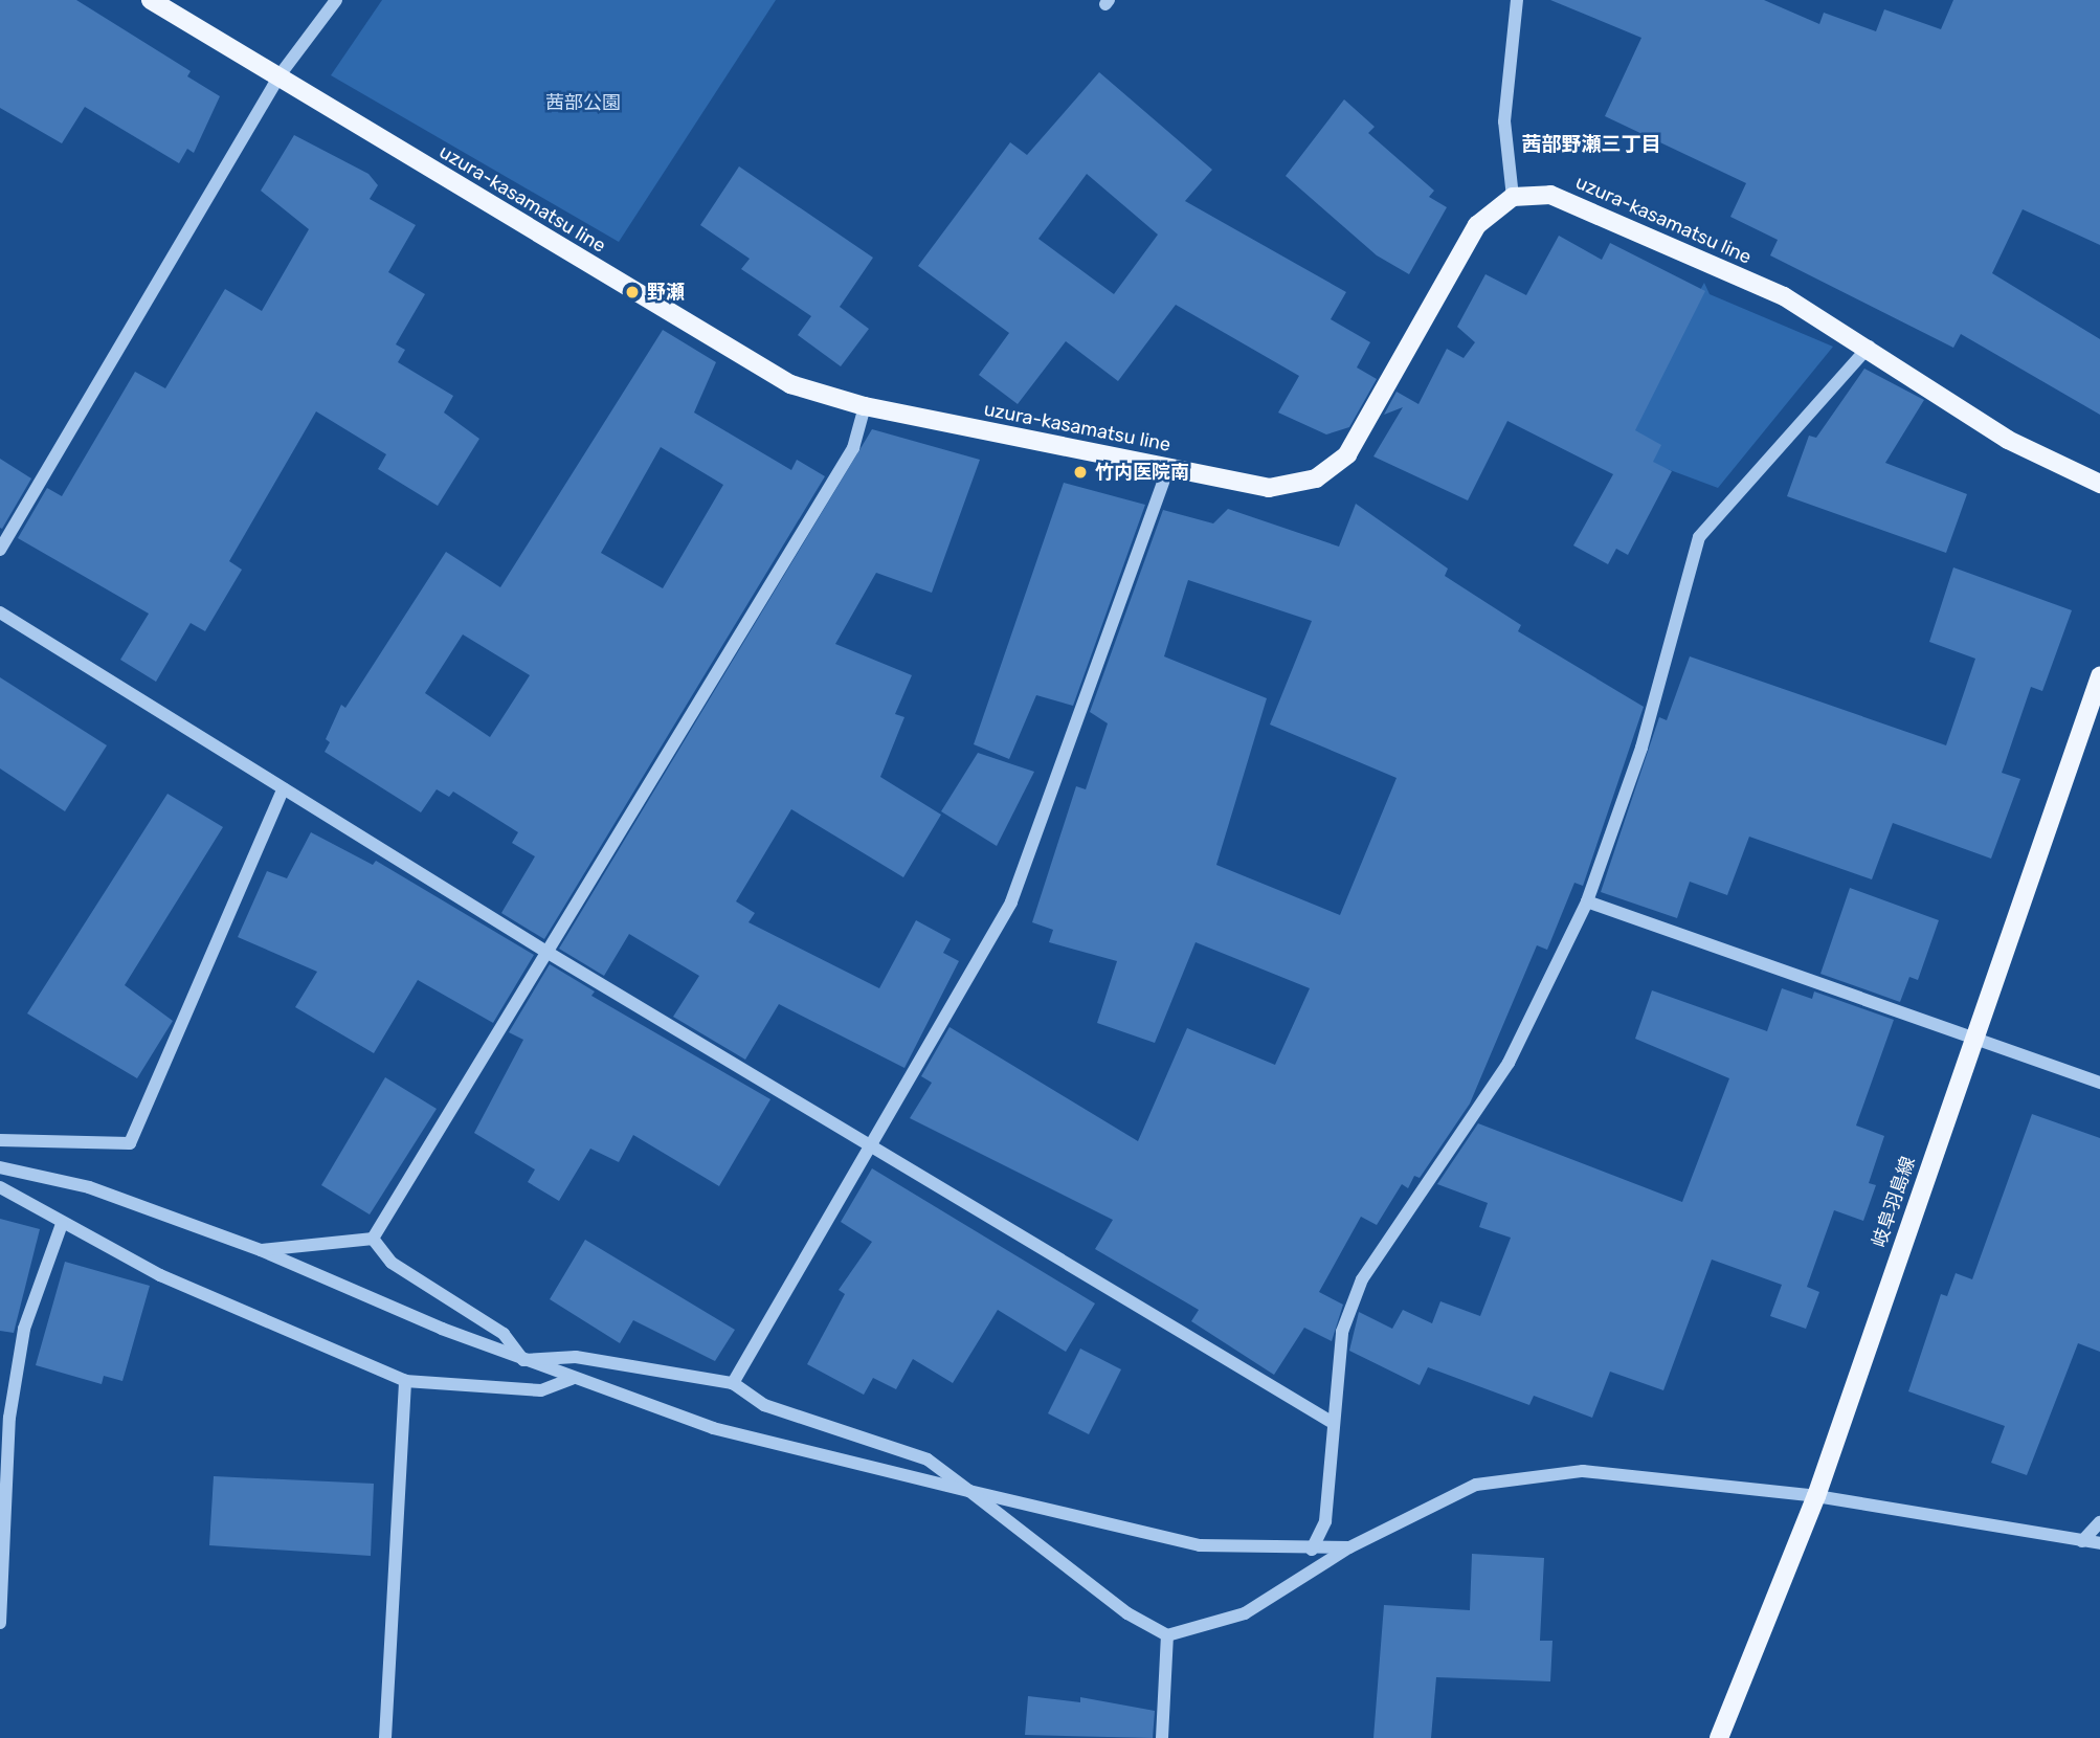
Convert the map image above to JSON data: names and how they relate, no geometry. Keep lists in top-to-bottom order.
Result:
{
  "streets": {
    "main road": ["uzura-kasamatsu line", "岐阜羽島線"]
  },
  "districts": ["茜部野瀬三丁目"],
  "parks": ["茜部公園"],
  "places": ["野瀬", "竹内医院南"]
}
